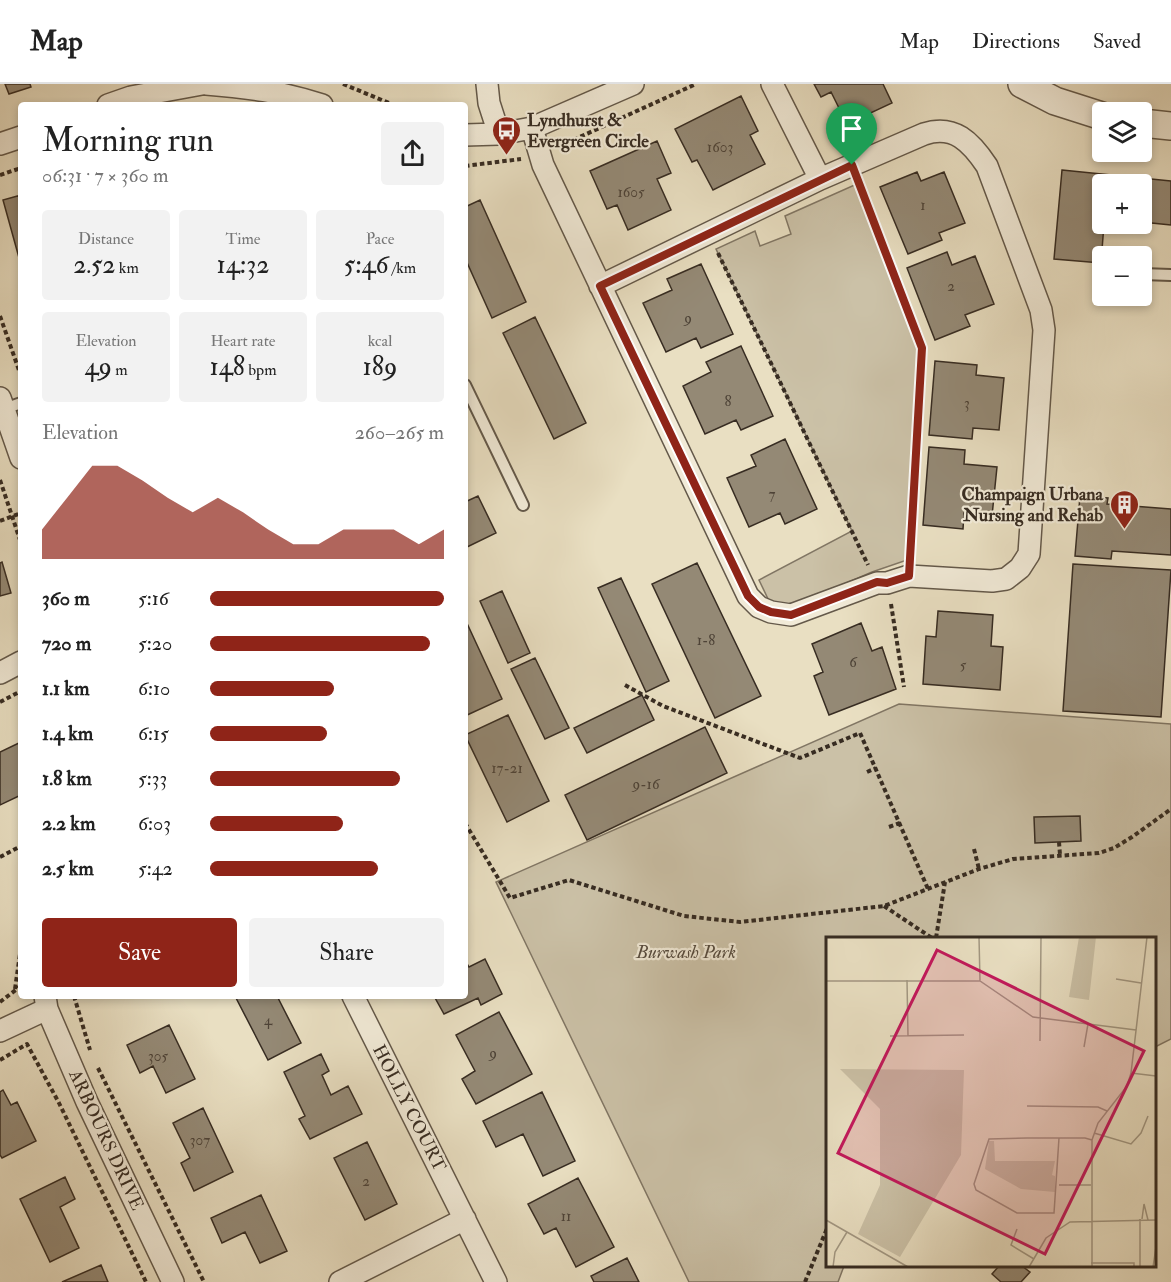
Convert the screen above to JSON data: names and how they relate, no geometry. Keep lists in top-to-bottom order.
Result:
{
  "streets": {
    "street": ["HOLLY COURT", "ARBOURS DRIVE"]
  },
  "parks": ["Burwash Park"],
  "places": {
    "bus stop": ["Lyndhurst & Evergreen Circle"],
    "building": ["Champaign Urbana Nursing and Rehab"]
  },
  "house_numbers": [
    "1603",
    "1605",
    "1",
    "2",
    "9",
    "8",
    "3",
    "7",
    "1-8",
    "6",
    "5",
    "17-21",
    "9-16",
    "4",
    "9",
    "305",
    "307",
    "2",
    "11"
  ],
  "page": {
    "header": "Map",
    "nav": ["Map", "Directions", "Saved"],
    "map_buttons": ["+", "−"],
    "heading": ["Morning run", "06:31 · 7 × 360 m"],
    "stats": [
      ["Distance", "2.52 km"],
      ["Time", "14:32"],
      ["Pace", "5:46 /km"],
      ["Elevation", "49 m"],
      ["Heart rate", "148 bpm"],
      ["kcal", "189"]
    ],
    "chart": ["Elevation", "260–265 m"],
    "list": [
      {
        "name": "360 m",
        "note": "5:16"
      },
      {
        "name": "720 m",
        "note": "5:20"
      },
      {
        "name": "1.1 km",
        "note": "6:10"
      },
      {
        "name": "1.4 km",
        "note": "6:15"
      },
      {
        "name": "1.8 km",
        "note": "5:33"
      },
      {
        "name": "2.2 km",
        "note": "6:03"
      },
      {
        "name": "2.5 km",
        "note": "5:42"
      }
    ],
    "buttons": ["Save", "Share"]
  }
}
